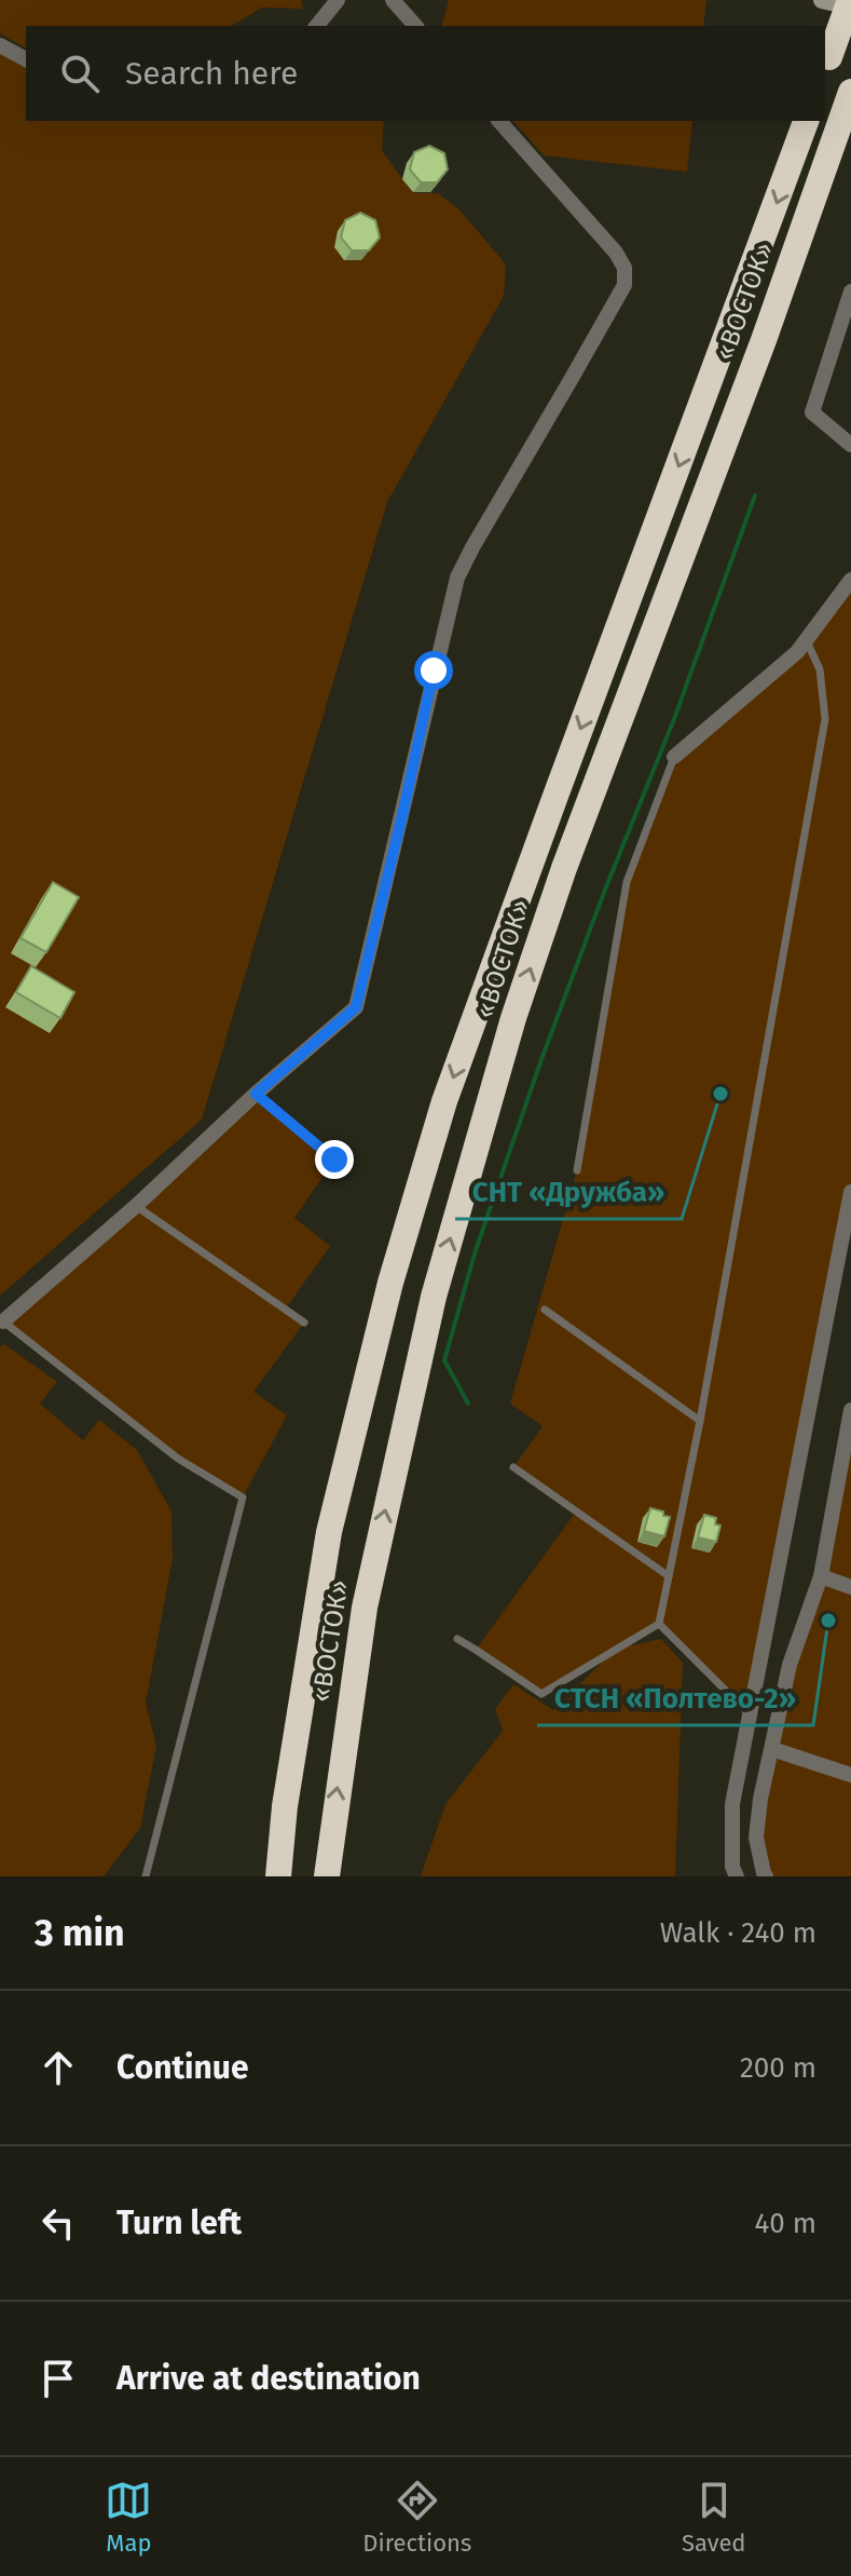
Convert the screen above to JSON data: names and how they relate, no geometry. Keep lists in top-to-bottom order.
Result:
{
  "streets": {
    "highway": ["«ВОСТОК»"]
  },
  "places": ["СНТ «Дружба»", "СТСН «Полтево-2»"],
  "page": {
    "search": "Search here",
    "heading": ["3 min", "Walk · 240 m"],
    "list": [
      ["Continue", "200 m"],
      ["Turn left", "40 m"],
      "Arrive at destination"
    ],
    "nav": ["Map", "Directions", "Saved"]
  }
}
